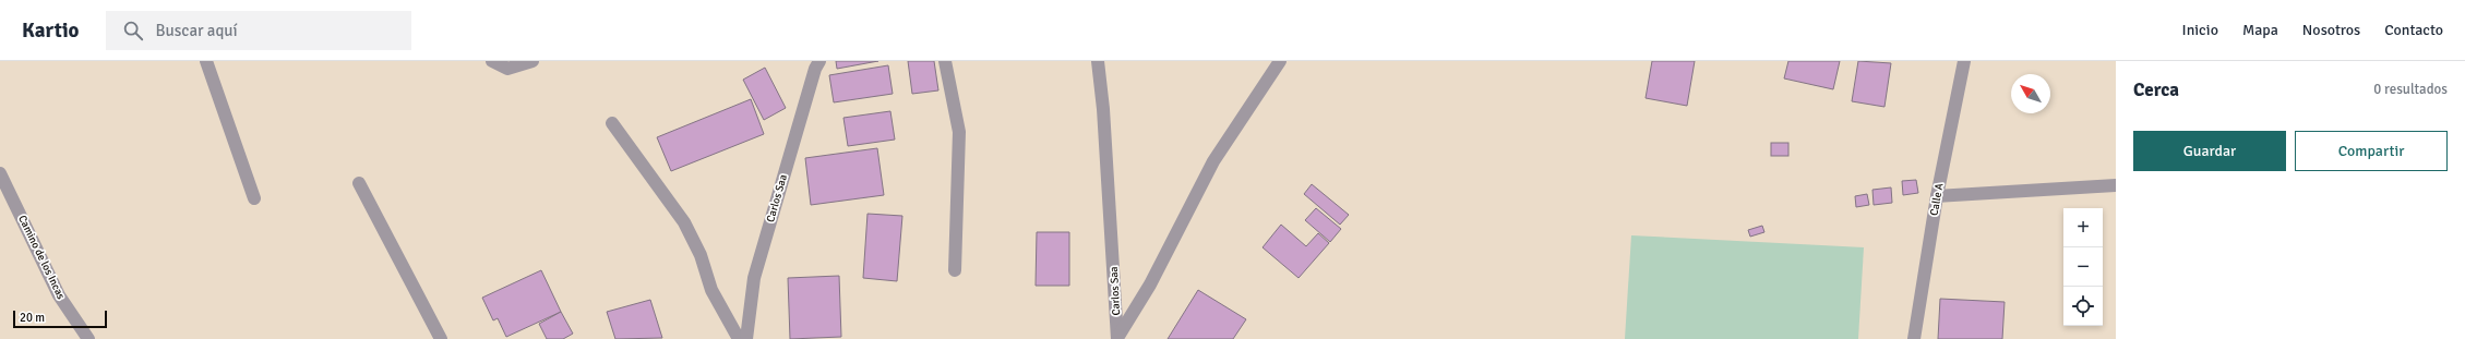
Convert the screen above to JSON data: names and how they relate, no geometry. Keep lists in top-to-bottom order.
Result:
{
  "streets": {
    "street": ["Carlos Saa", "Calle A", "Camino de los Incas"]
  },
  "scale_bar": "20 m",
  "north": "top left",
  "page": {
    "header": "Kartio",
    "search": "Buscar aquí",
    "nav": [
      "Inicio",
      "Mapa",
      "Nosotros",
      "Contacto"
    ],
    "heading": ["Cerca", "0 resultados"],
    "buttons": ["Guardar", "Compartir"],
    "map_buttons": ["+", "−"],
    "scale": "20 m"
  }
}
